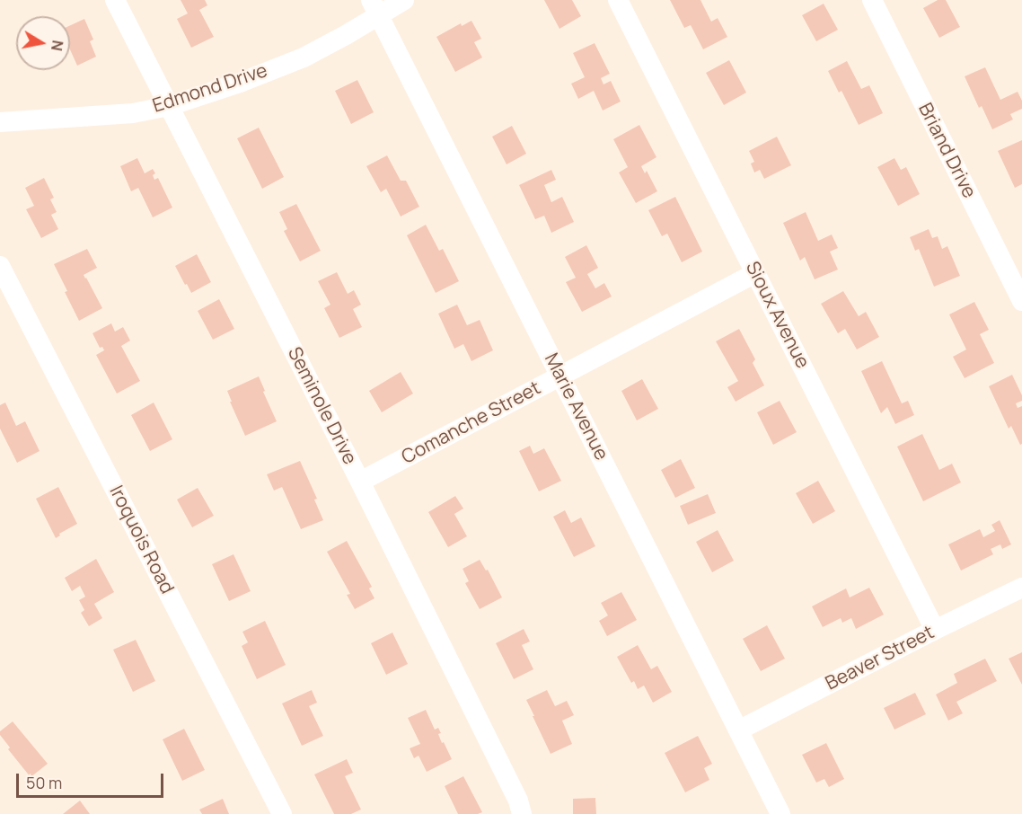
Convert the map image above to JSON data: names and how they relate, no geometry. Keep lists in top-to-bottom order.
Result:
{
  "streets": {
    "street": [
      "Edmond Drive",
      "Briand Drive",
      "Sioux Avenue",
      "Seminole Drive",
      "Marie Avenue",
      "Comanche Street",
      "Iroquois Road",
      "Beaver Street"
    ]
  },
  "crossings": [
    ["Edmond Drive", "Seminole Drive"],
    ["Edmond Drive", "Marie Avenue"],
    ["Sioux Avenue", "Comanche Street"],
    ["Sioux Avenue", "Beaver Street"],
    ["Seminole Drive", "Comanche Street"],
    ["Marie Avenue", "Comanche Street"],
    ["Marie Avenue", "Beaver Street"]
  ],
  "scale_bar": "50 m",
  "north": "right"
}
